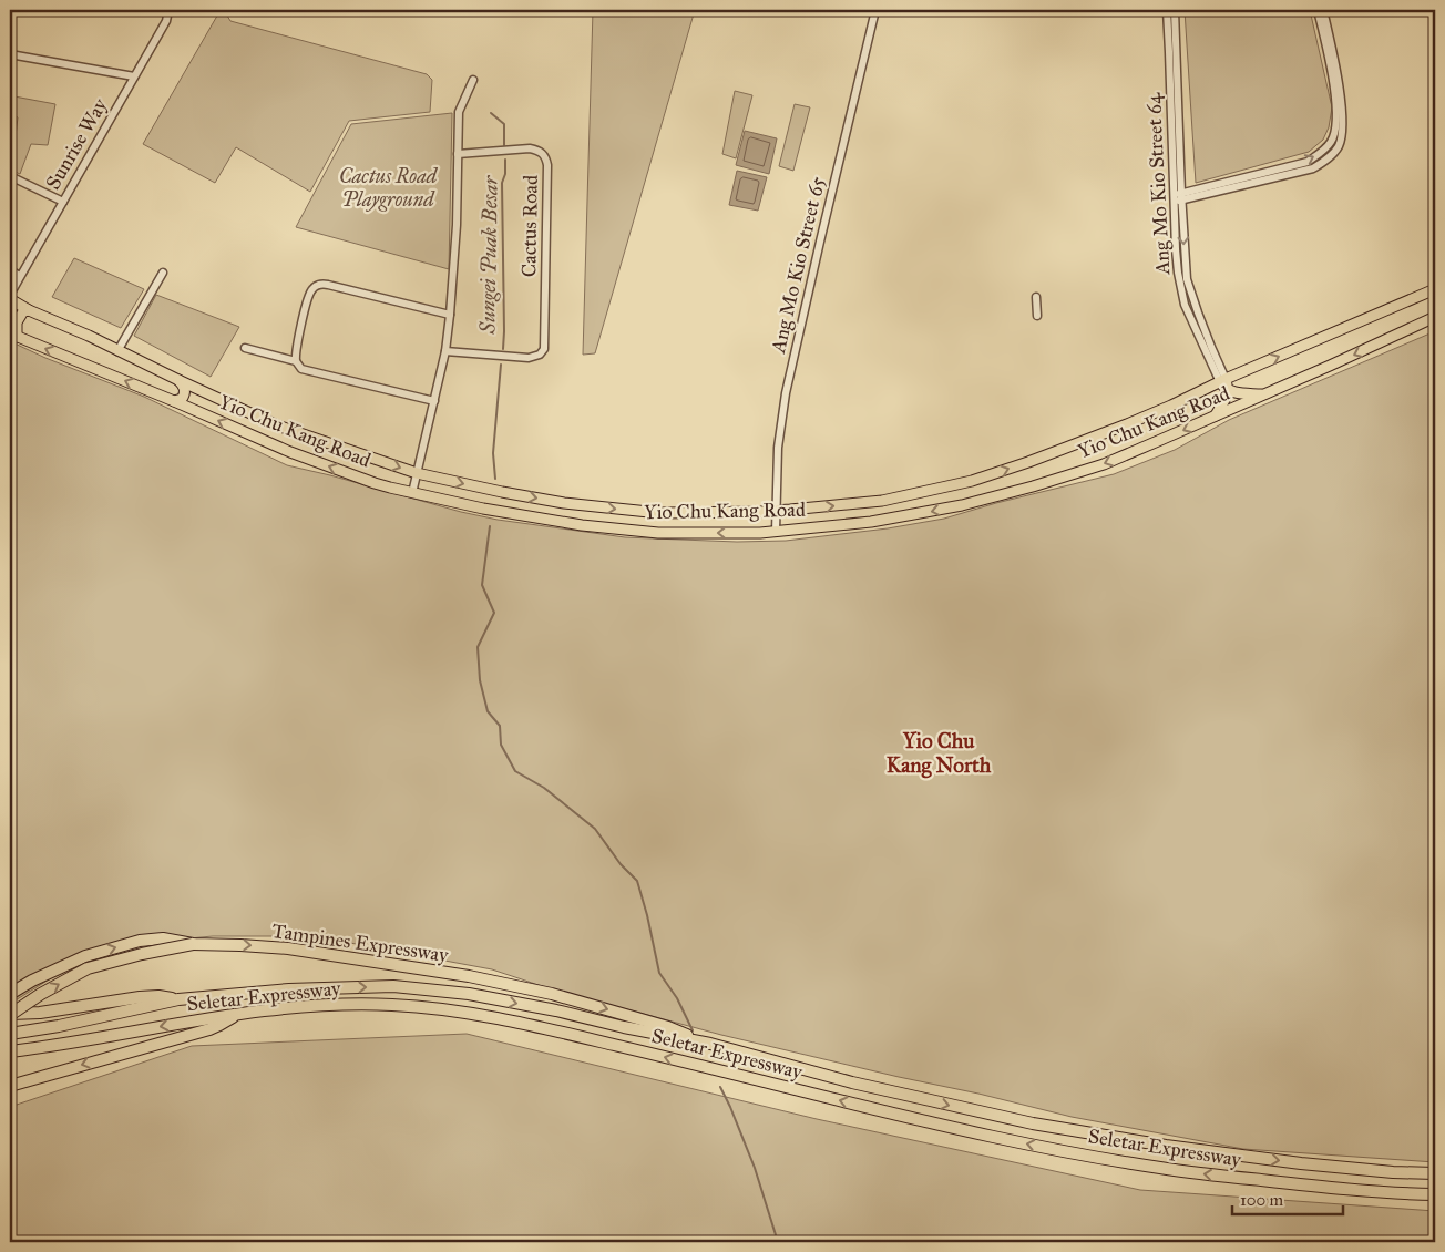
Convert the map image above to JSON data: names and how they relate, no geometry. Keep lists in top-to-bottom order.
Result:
{
  "streets": {
    "highway": ["Tampines Expressway", "Seletar Expressway"],
    "main road": ["Yio Chu Kang Road"],
    "street": [
      "Sunrise Way",
      "Ang Mo Kio Street 64",
      "Cactus Road",
      "Ang Mo Kio Street 65"
    ]
  },
  "crossings": [
    ["Ang Mo Kio Street 64", "Yio Chu Kang Road"],
    ["Ang Mo Kio Street 65", "Yio Chu Kang Road"],
    ["Tampines Expressway", "Seletar Expressway"]
  ],
  "districts": ["Yio Chu Kang North"],
  "water": ["Sungei Puak Besar"],
  "parks": ["Cactus Road Playground"],
  "scale_bar": "100 m"
}
